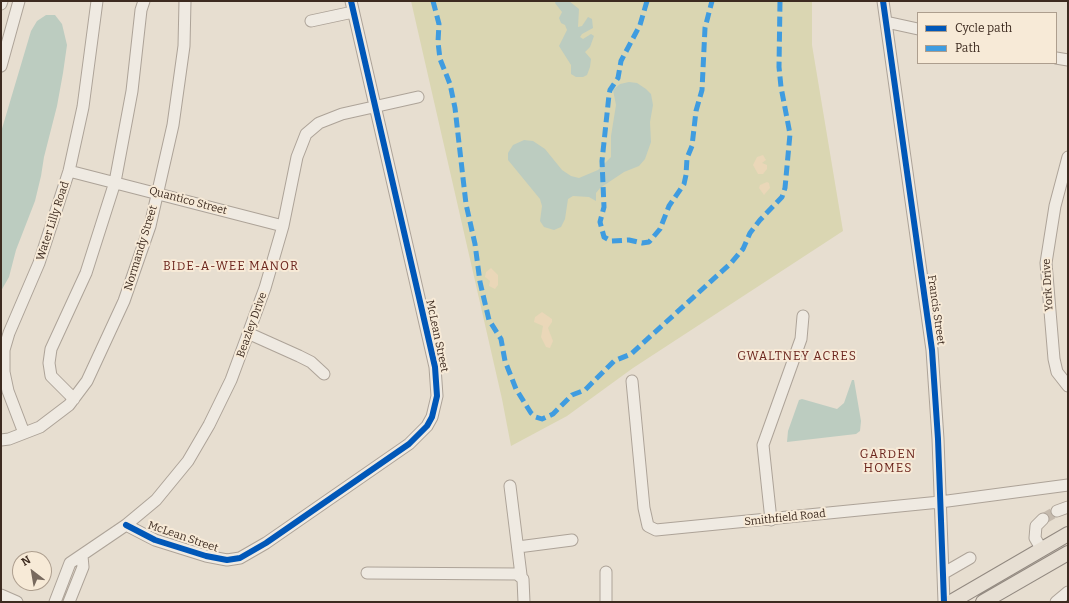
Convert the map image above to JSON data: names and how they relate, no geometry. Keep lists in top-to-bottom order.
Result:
{
  "streets": {
    "street": [
      "Quantico Street",
      "Water Lilly Road",
      "Normandy Street",
      "York Drive",
      "Francis Street",
      "Beazley Drive",
      "McLean Street",
      "Smithfield Road"
    ]
  },
  "crossings": [
    ["Quantico Street", "Water Lilly Road"],
    ["Quantico Street", "Normandy Street"],
    ["Quantico Street", "Beazley Drive"],
    ["Water Lilly Road", "Normandy Street"],
    ["Francis Street", "Smithfield Road"],
    ["Beazley Drive", "McLean Street"]
  ],
  "districts": ["BIDE-A-WEE MANOR", "GWALTNEY ACRES", "GARDEN HOMES"],
  "legend": ["Cycle path", "Path"],
  "north": "top left"
}
